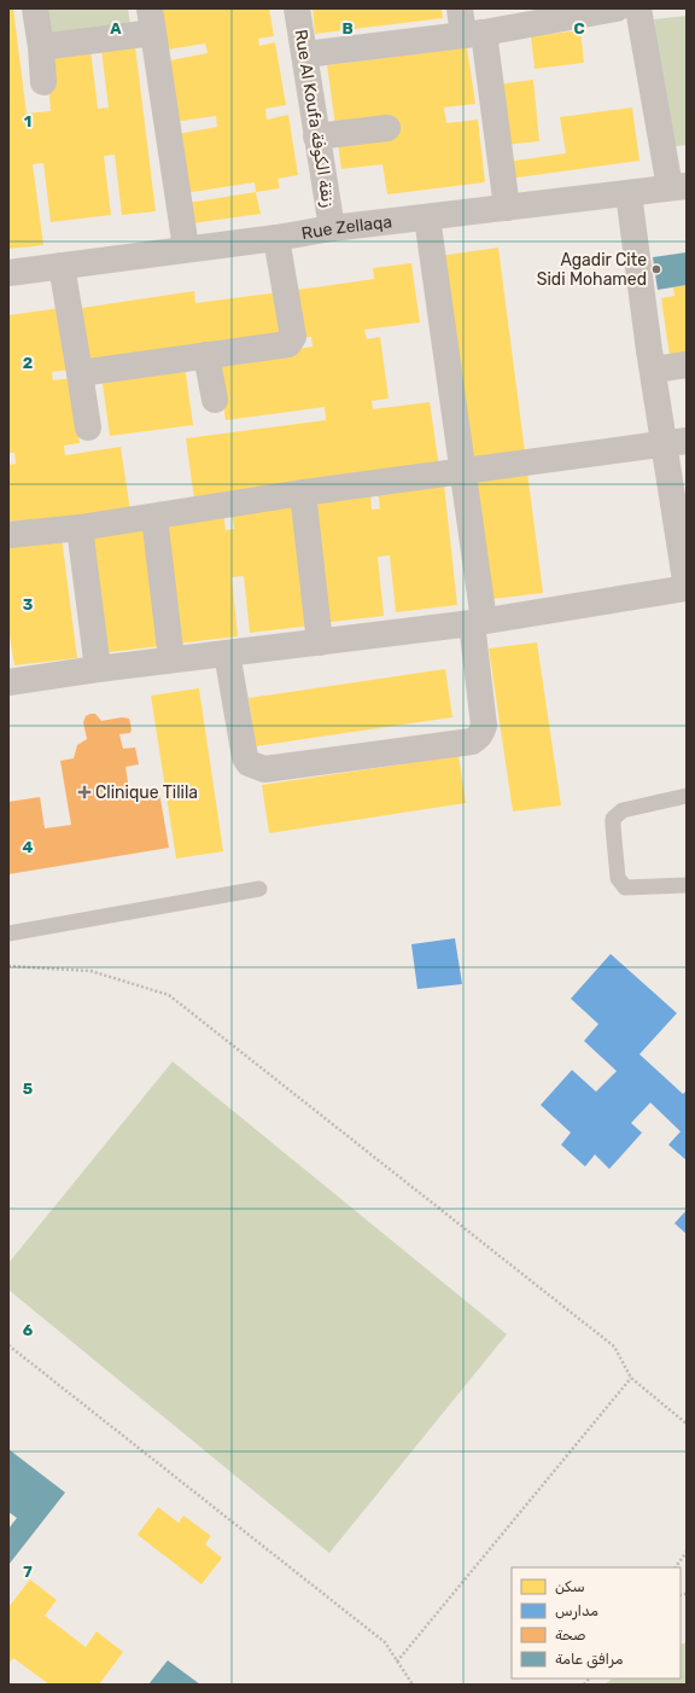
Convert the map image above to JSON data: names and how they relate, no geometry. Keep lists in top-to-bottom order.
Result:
{
  "streets": {
    "street": ["Rue Al Koufa زنقة الكوفة", "Rue Zellaqa"]
  },
  "crossings": [
    ["Rue Al Koufa زنقة الكوفة", "Rue Zellaqa"]
  ],
  "places": {
    "other": ["Agadir Cite Sidi Mohamed"],
    "health": ["Clinique Tilila"]
  },
  "legend": [
    "سكن",
    "مدارس",
    "صحة",
    "مرافق عامة"
  ],
  "grid": {
    "columns": ["A", "B", "C"],
    "rows": [
      "1",
      "2",
      "3",
      "4",
      "5",
      "6",
      "7"
    ]
  }
}
